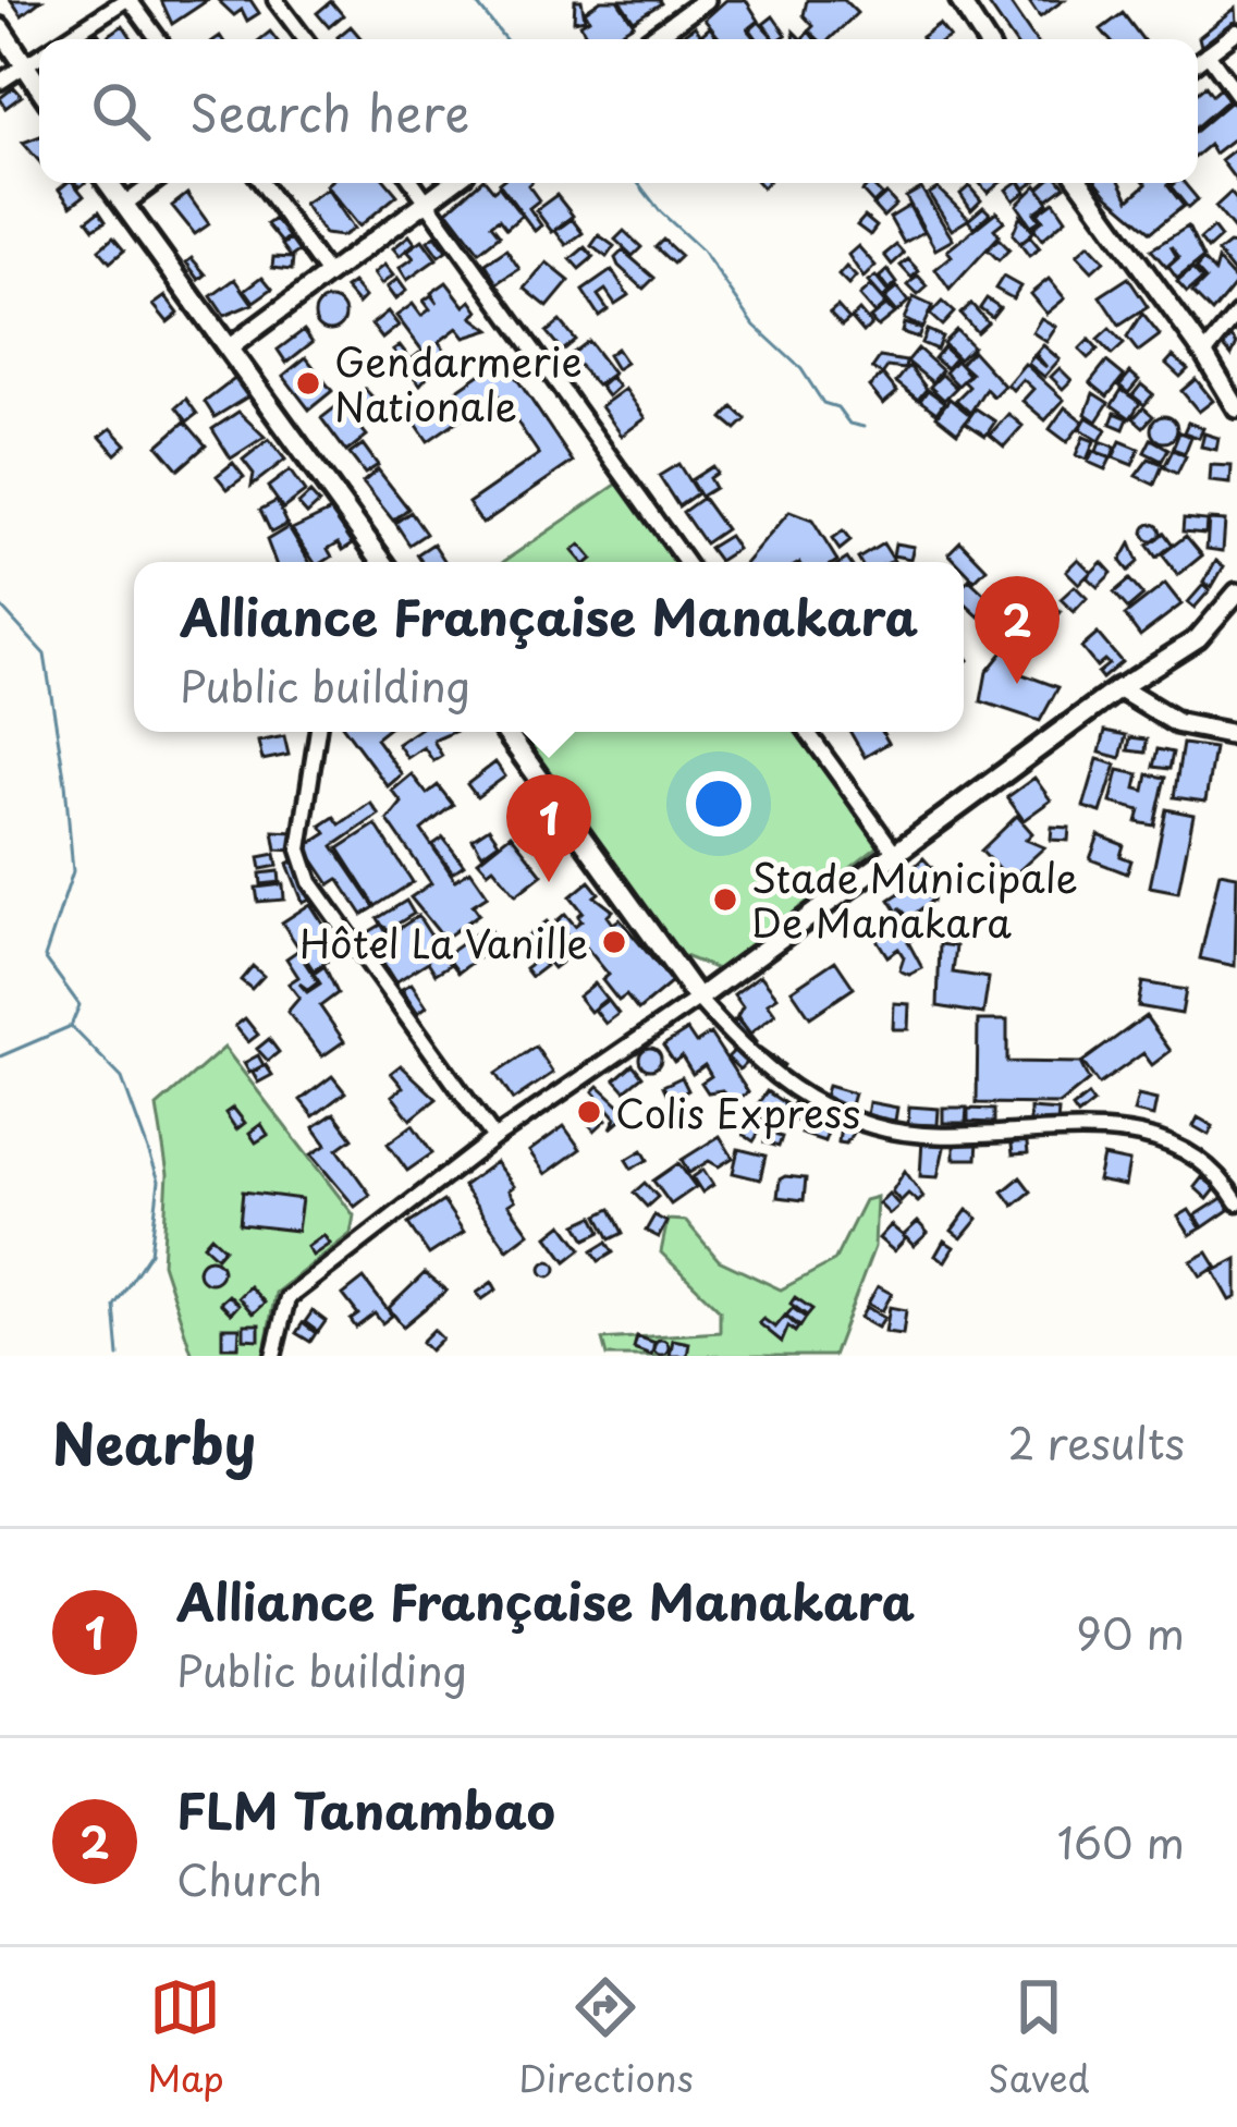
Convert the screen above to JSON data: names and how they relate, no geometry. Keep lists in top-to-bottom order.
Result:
{
  "places": [
    "Gendarmerie Nationale",
    "Stade Municipale De Manakara",
    "Hôtel La Vanille",
    "Colis Express"
  ],
  "page": {
    "search": "Search here",
    "popup": ["Alliance Française Manakara", "Public building"],
    "pins": ["2", "1"],
    "heading": ["Nearby", "2 results"],
    "list": [
      {
        "mark": "1",
        "name": "Alliance Française Manakara",
        "note": "Public building",
        "value": "90 m"
      },
      {
        "mark": "2",
        "name": "FLM Tanambao",
        "note": "Church",
        "value": "160 m"
      }
    ],
    "nav": ["Map", "Directions", "Saved"]
  }
}
